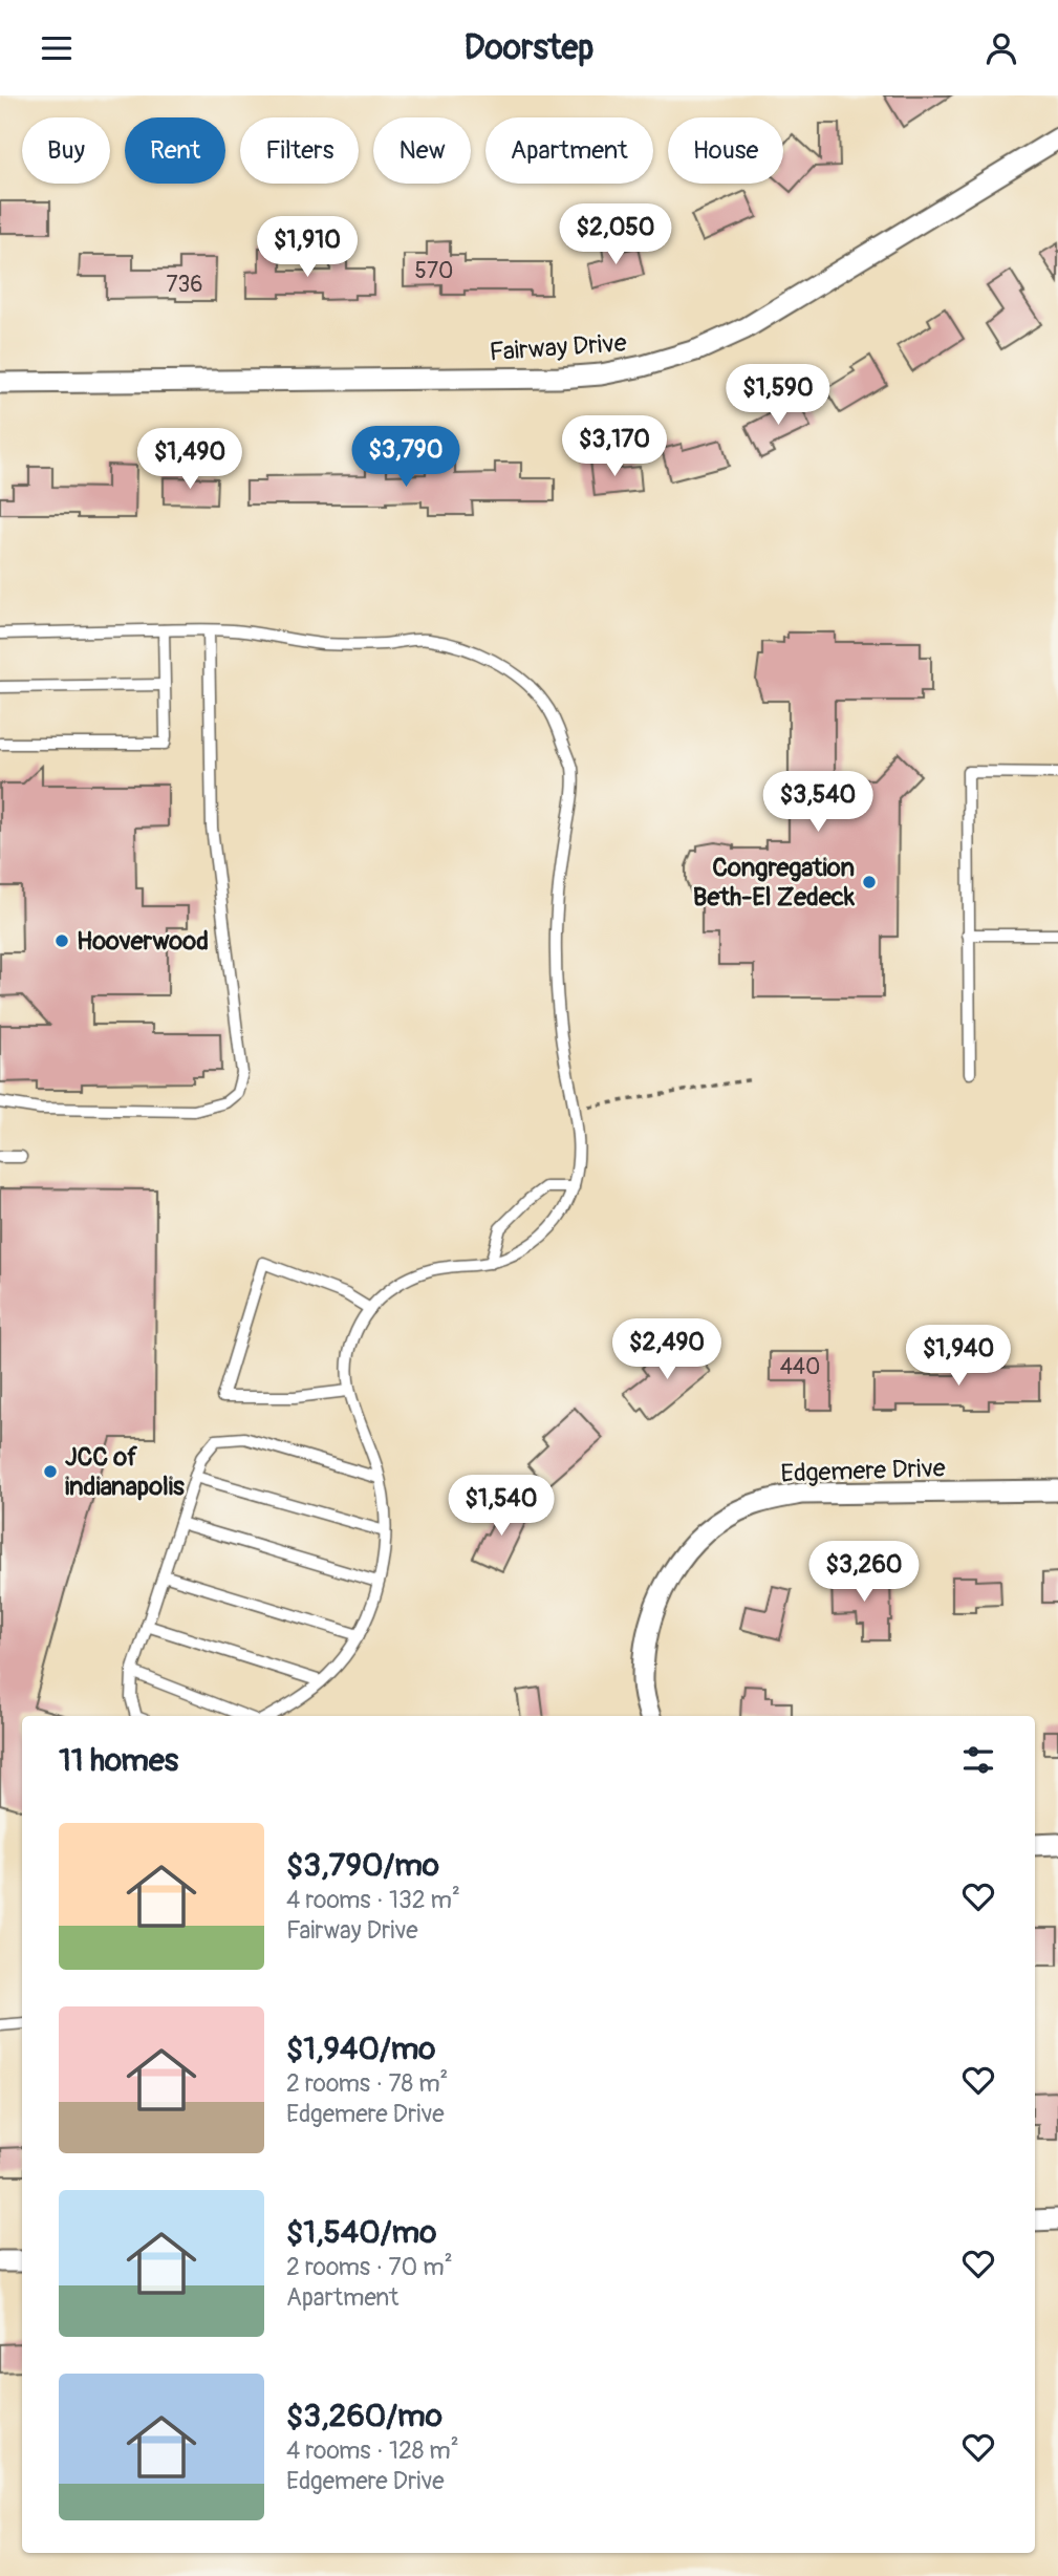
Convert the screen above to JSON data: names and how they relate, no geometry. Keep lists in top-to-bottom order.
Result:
{
  "streets": {
    "street": ["Fairway Drive", "Edgemere Drive"]
  },
  "places": ["Congregation Beth-El Zedeck", "Hooverwood", "JCC of indianapolis"],
  "house_numbers": ["570", "736", "440"],
  "page": {
    "header": "Doorstep",
    "chip": [
      "Buy",
      "Rent",
      "Filters",
      "New",
      "Apartment",
      "House"
    ],
    "price": [
      "$2,050",
      "$1,910",
      "$1,590",
      "$3,170",
      "$3,790",
      "$1,490",
      "$3,540",
      "$2,490",
      "$1,940",
      "$1,540",
      "$3,260"
    ],
    "heading": "11 homes",
    "list": [
      {
        "name": "$3,790/mo",
        "note": "4 rooms · 132 m² · Fairway Drive"
      },
      {
        "name": "$1,940/mo",
        "note": "2 rooms · 78 m² · Edgemere Drive"
      },
      {
        "name": "$1,540/mo",
        "note": "2 rooms · 70 m² · Apartment"
      },
      {
        "name": "$3,260/mo",
        "note": "4 rooms · 128 m² · Edgemere Drive"
      }
    ]
  }
}
